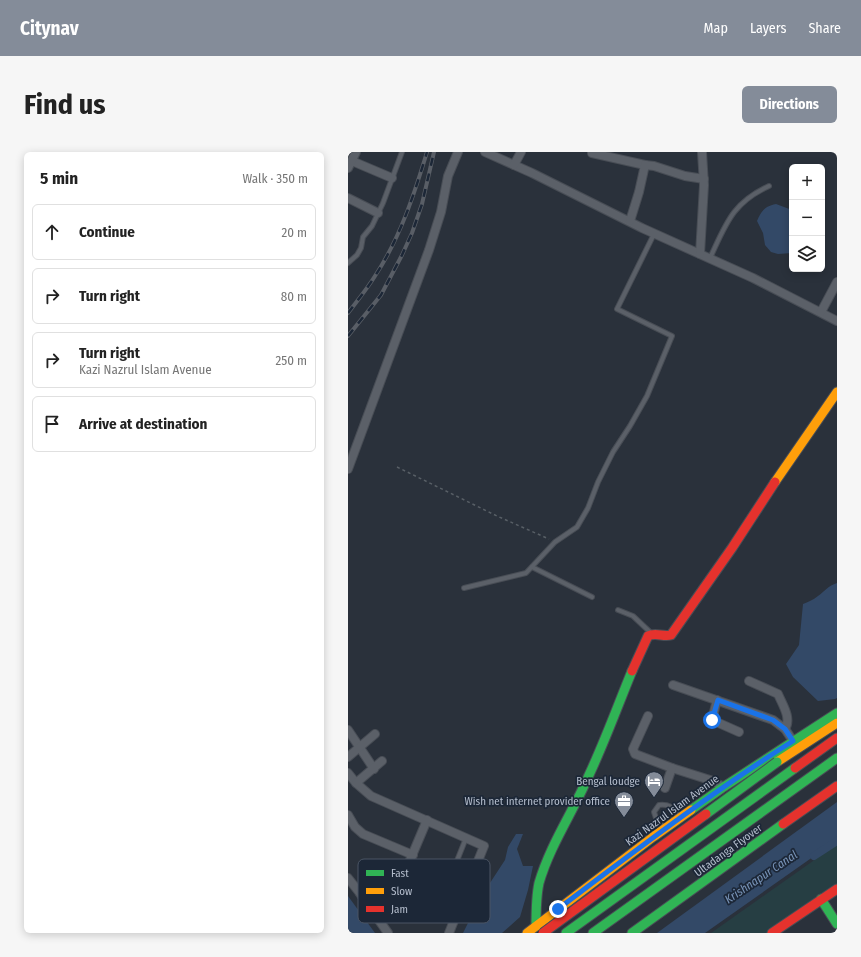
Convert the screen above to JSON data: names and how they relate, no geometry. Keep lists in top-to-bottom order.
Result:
{
  "streets": {
    "main road": ["Kazi Nazrul Islam Avenue", "Ultadanga Flyover"]
  },
  "water": ["Krishnapur Canal"],
  "places": {
    "hotel": ["Bengal loudge"],
    "office": ["Wish net internet provider office"]
  },
  "legend": ["Fast", "Slow", "Jam"],
  "page": {
    "header": "Citynav",
    "nav": ["Map", "Layers", "Share"],
    "buttons": "Directions",
    "title": "Find us",
    "heading": ["5 min", "Walk · 350 m"],
    "map_buttons": ["+", "−"],
    "list": [
      ["Continue", "20 m"],
      ["Turn right", "80 m"],
      ["Turn right", "Kazi Nazrul Islam Avenue", "250 m"],
      "Arrive at destination"
    ]
  }
}
